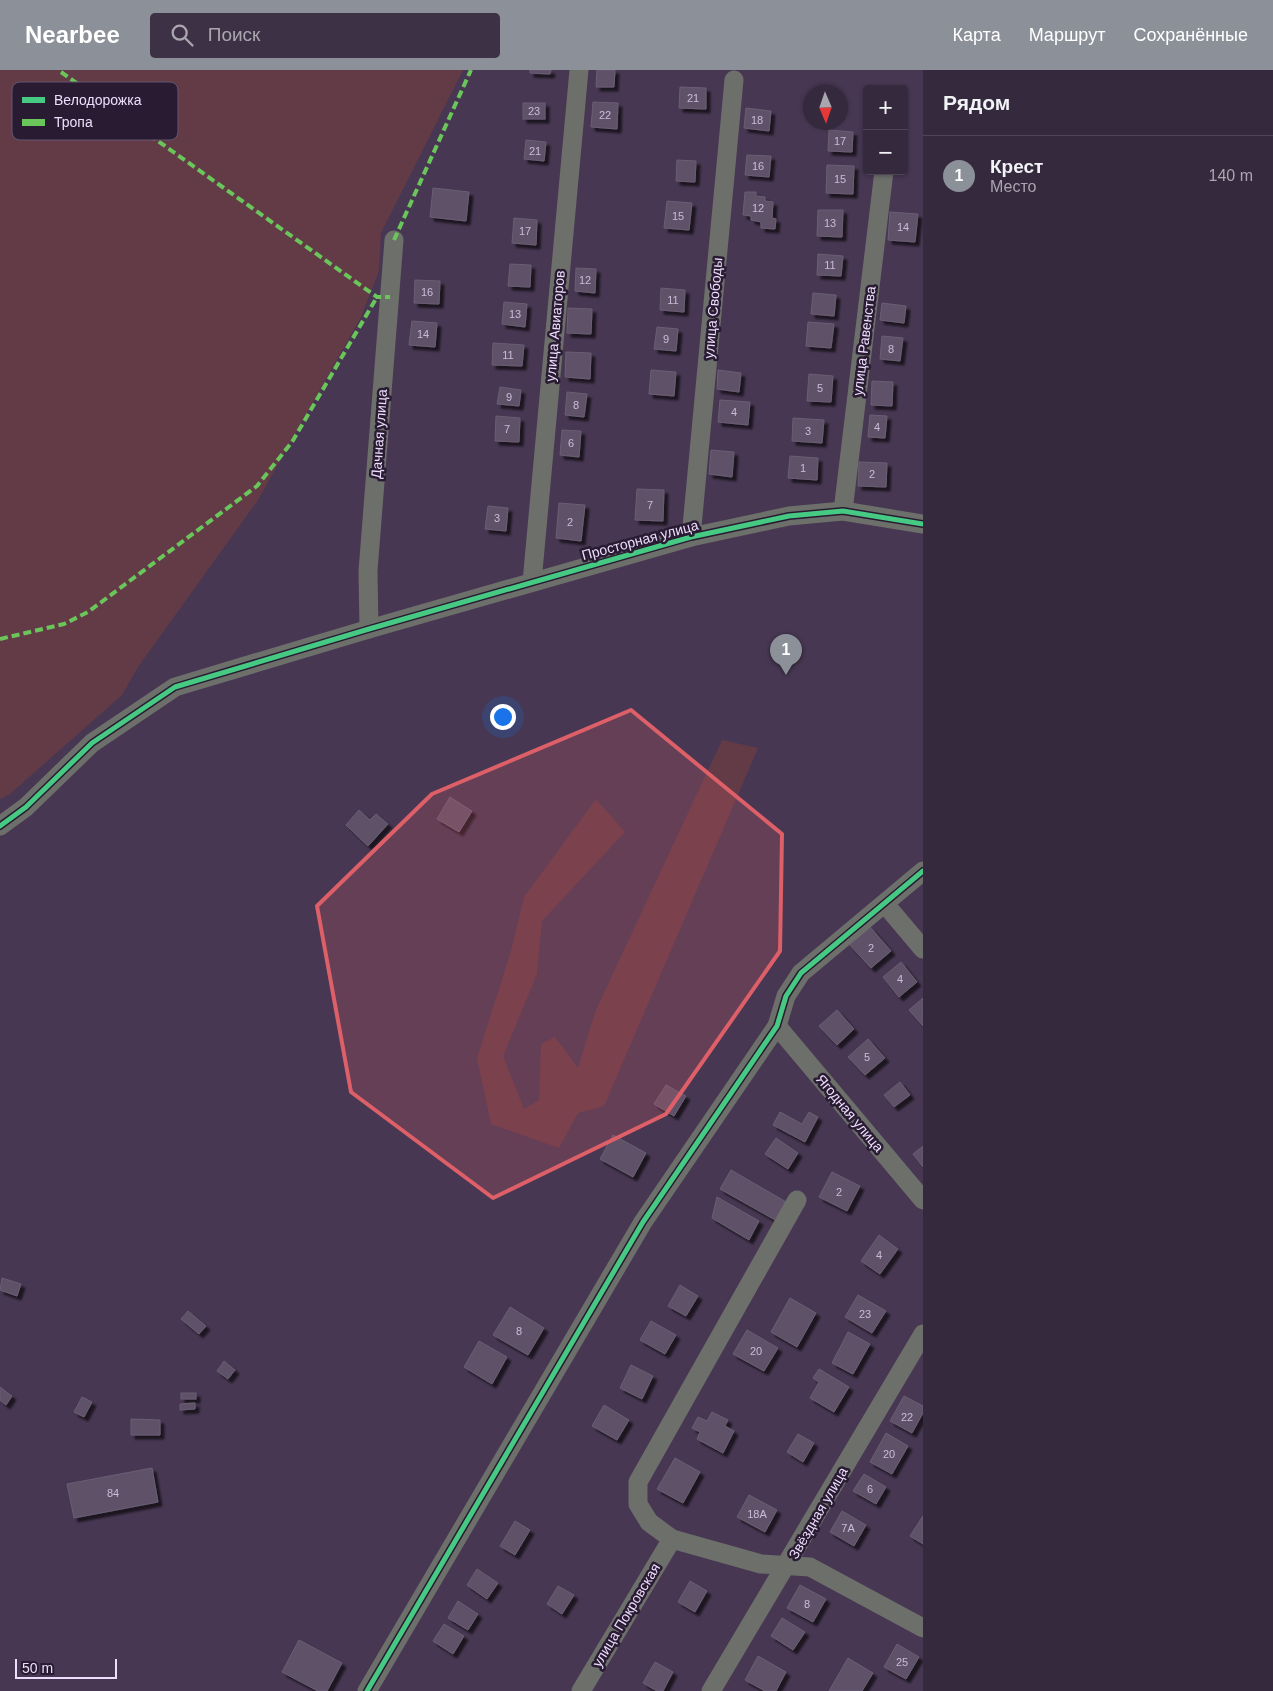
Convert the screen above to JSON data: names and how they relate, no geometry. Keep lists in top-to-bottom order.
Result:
{
  "streets": {
    "street": [
      "улица Свободы",
      "улица Авиаторов",
      "улица Равенства",
      "Дачная улица",
      "Просторная улица",
      "Ягодная улица",
      "Звёздная улица",
      "улица Покровская"
    ]
  },
  "crossings": [
    ["улица Свободы", "Просторная улица"],
    ["улица Авиаторов", "Просторная улица"],
    ["улица Равенства", "Просторная улица"],
    ["Дачная улица", "Просторная улица"]
  ],
  "house_numbers": [
    "21",
    "23",
    "22",
    "18",
    "17",
    "21",
    "16",
    "15",
    "12",
    "15",
    "13",
    "14",
    "17",
    "11",
    "12",
    "16",
    "11",
    "13",
    "14",
    "9",
    "8",
    "11",
    "5",
    "9",
    "8",
    "4",
    "4",
    "7",
    "3",
    "6",
    "1",
    "2",
    "7",
    "3",
    "2",
    "2",
    "4",
    "5",
    "2",
    "4",
    "23",
    "8",
    "20",
    "22",
    "20",
    "6",
    "84",
    "18А",
    "7А",
    "8",
    "25"
  ],
  "legend": ["Велодорожка", "Тропа"],
  "scale_bar": "50 m",
  "north": "bottom",
  "page": {
    "header": "Nearbee",
    "search": "Поиск",
    "nav": ["Карта", "Маршрут", "Сохранённые"],
    "heading": "Рядом",
    "map_buttons": ["+", "−"],
    "list": [
      {
        "mark": "1",
        "name": "Крест",
        "note": "Место",
        "value": "140 m"
      }
    ],
    "pins": "1",
    "scale": "50 m"
  }
}
